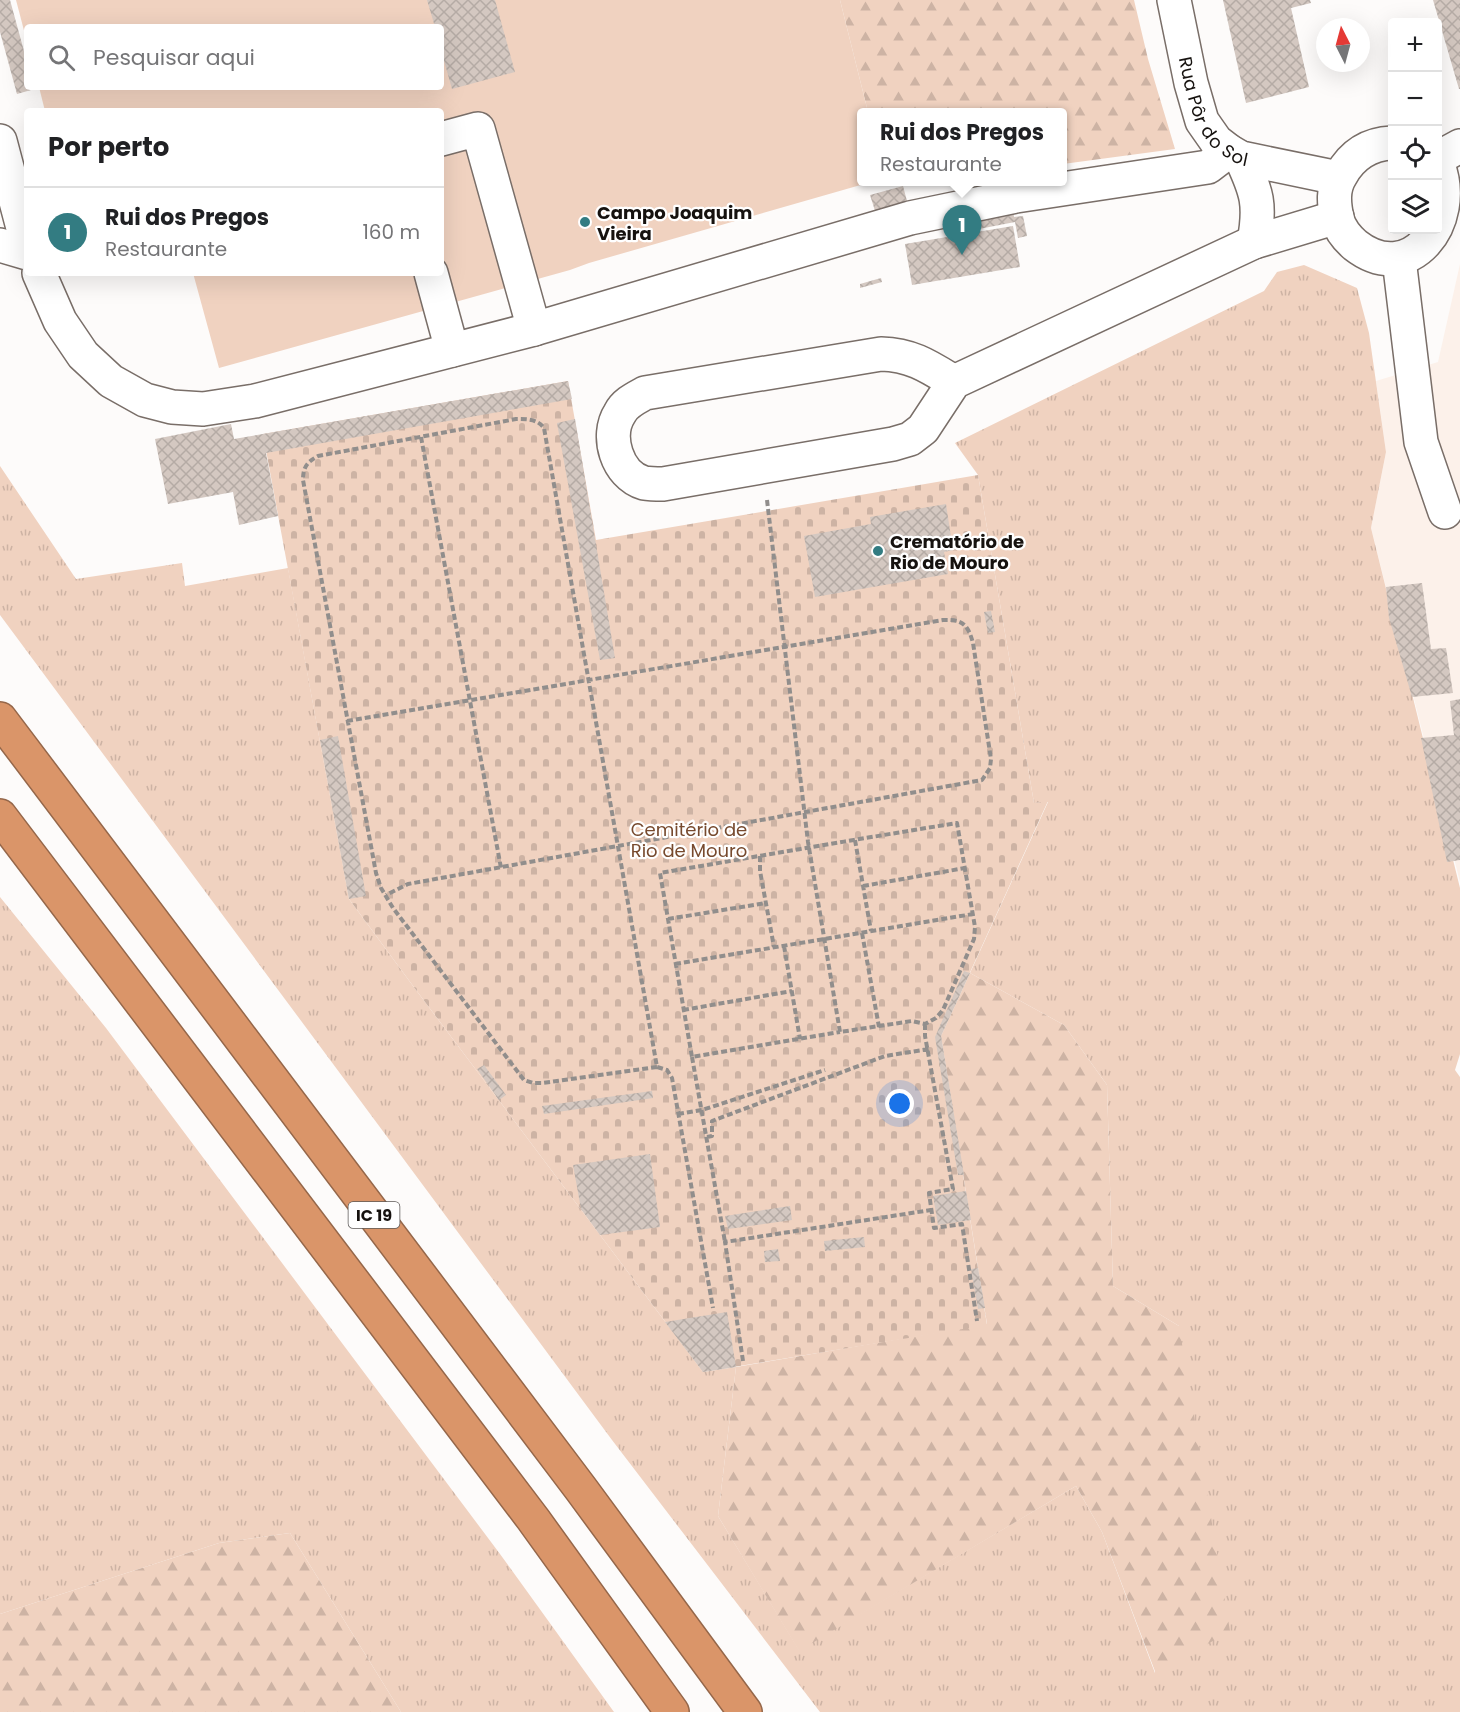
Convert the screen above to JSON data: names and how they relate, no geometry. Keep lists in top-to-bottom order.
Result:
{
  "streets": {
    "highway": ["IC 19"],
    "street": ["Rua Pôr do Sol"]
  },
  "parks": ["Cemitério de Rio de Mouro"],
  "places": ["Campo Joaquim Vieira", "Crematório de Rio de Mouro"],
  "north": "top",
  "page": {
    "map_buttons": ["+", "−"],
    "search": "Pesquisar aqui",
    "popup": ["Rui dos Pregos", "Restaurante"],
    "heading": "Por perto",
    "list": [
      {
        "mark": "1",
        "name": "Rui dos Pregos",
        "note": "Restaurante",
        "value": "160 m"
      }
    ],
    "pins": "1"
  }
}
